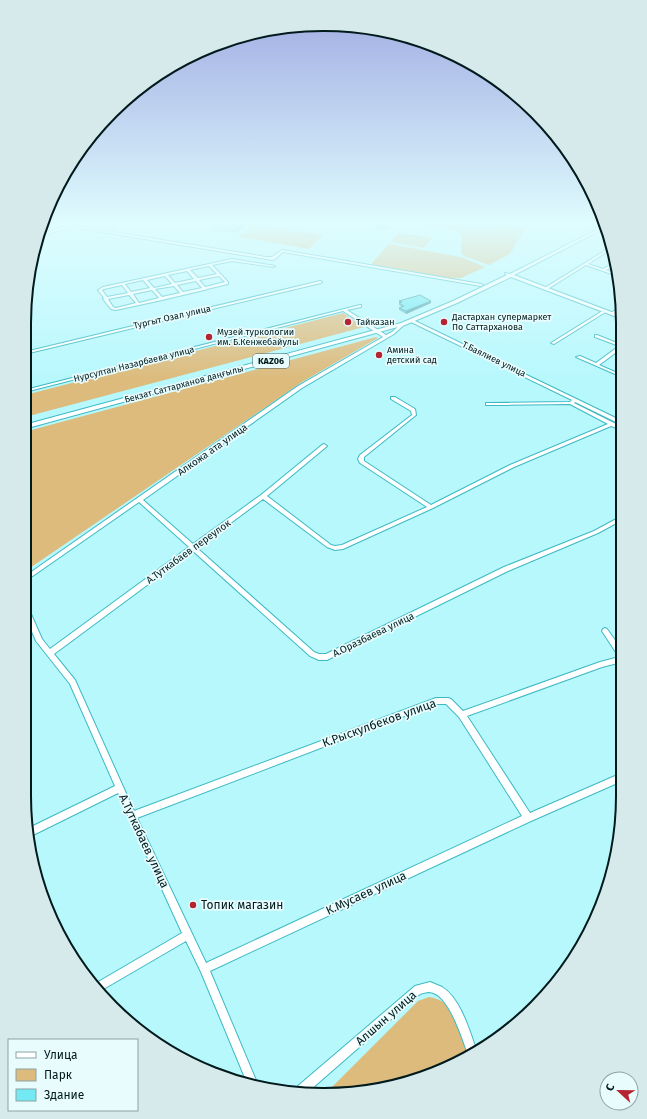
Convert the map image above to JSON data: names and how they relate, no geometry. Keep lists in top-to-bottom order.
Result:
{
  "streets": {
    "main road": ["KАZ06", "Бекзат Саттарханов даңғылы"],
    "street": [
      "Тургыт Озал улица",
      "Т.Баялиев улица",
      "Нурсултан Назарбаева улица",
      "Алкожа ата улица",
      "А.Туткабаев переулок",
      "А.Оразбаева улица",
      "К.Рыскулбеков улица",
      "А.Туткабаев улица",
      "К.Мусаев улица",
      "Алшын улица"
    ]
  },
  "crossings": [
    ["Т.Баялиев улица", "Бекзат Саттарханов даңғылы"],
    ["Бекзат Саттарханов даңғылы", "Алкожа ата улица"],
    ["Алкожа ата улица", "А.Оразбаева улица"],
    ["А.Туткабаев переулок", "А.Оразбаева улица"],
    ["А.Туткабаев переулок", "А.Туткабаев улица"],
    ["К.Рыскулбеков улица", "А.Туткабаев улица"],
    ["А.Туткабаев улица", "К.Мусаев улица"]
  ],
  "places": [
    "Тайказан",
    "Дастархан супермаркет По Саттарханова",
    "Музей туркологии им. Б.Кенжебайулы",
    "Амина детский сад",
    "Топик магазин"
  ],
  "legend": ["Улица", "Парк", "Здание"],
  "north": "left"
}
